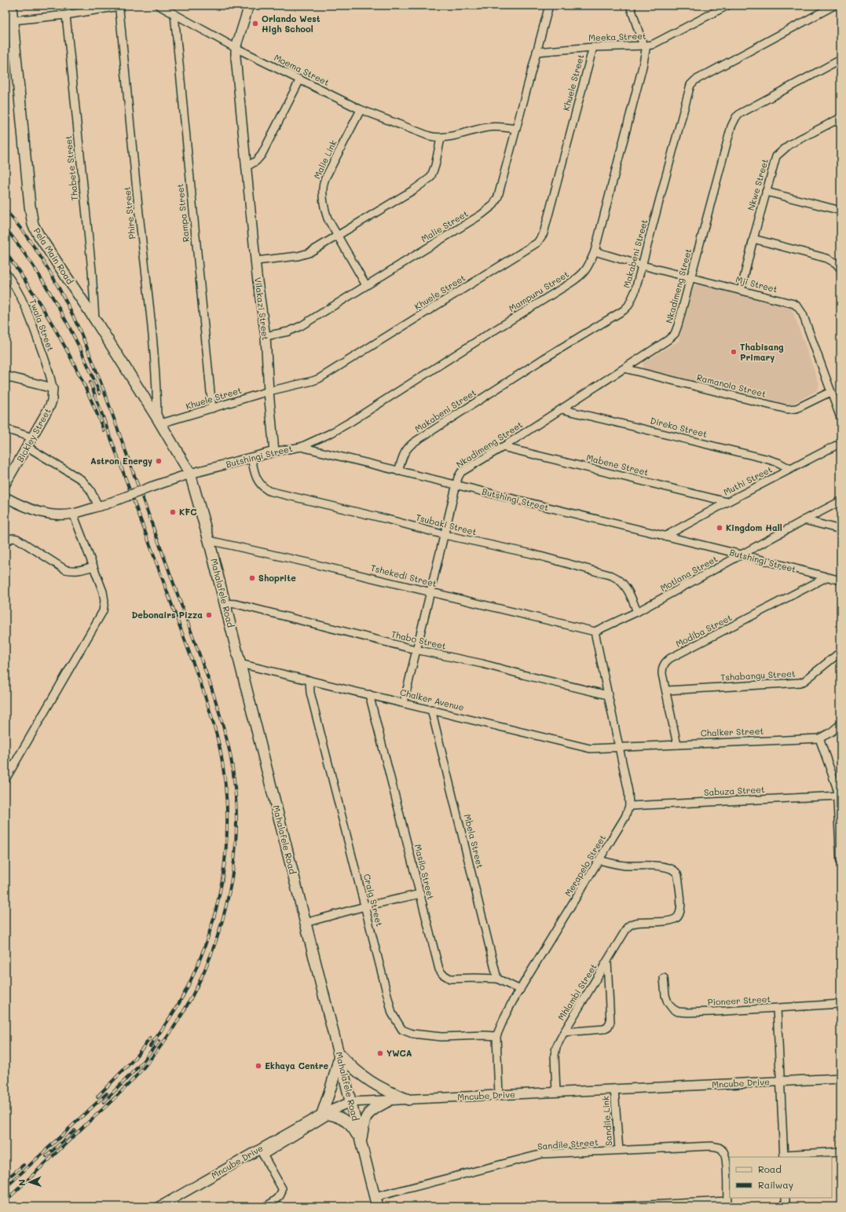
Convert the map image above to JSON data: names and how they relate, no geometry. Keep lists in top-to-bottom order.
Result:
{
  "streets": {
    "main road": ["Pela Main Road", "Mahalafele Road"],
    "street": [
      "Meeka Street",
      "Moema Street",
      "Khuele Street",
      "Malie Link",
      "Thabete Street",
      "Nkwe Street",
      "Phire Street",
      "Rampa Street",
      "Malie Street",
      "Makabeni Street",
      "Mji Street",
      "Nkadimeng Street",
      "Mampuru Street",
      "Vilakazi Street",
      "Twala Street",
      "Ramanola Street",
      "Direko Street",
      "Bickley Street",
      "Butshingi Street",
      "Mabene Street",
      "Muthi Street",
      "Tsubaki Street",
      "Motlana Street",
      "Tshekedi Street",
      "Modiba Street",
      "Thabo Street",
      "Tshabangu Street",
      "Chalker Avenue",
      "Chalker Street",
      "Sabuza Street",
      "Mbela Street",
      "Merapelo Street",
      "Masilo Street",
      "Craig Street",
      "Mhlambi Street",
      "Pioneer Street",
      "Mncube Drive",
      "Sandile Link",
      "Sandile Street"
    ]
  },
  "crossings": [
    ["Meeka Street", "Khuele Street"],
    ["Meeka Street", "Malie Street"],
    ["Meeka Street", "Mampuru Street"],
    ["Moema Street", "Malie Link"],
    ["Moema Street", "Rampa Street"],
    ["Moema Street", "Malie Street"],
    ["Moema Street", "Vilakazi Street"],
    ["Khuele Street", "Phire Street"],
    ["Khuele Street", "Rampa Street"],
    ["Khuele Street", "Pela Main Road"],
    ["Khuele Street", "Vilakazi Street"],
    ["Malie Link", "Malie Street"],
    ["Thabete Street", "Pela Main Road"],
    ["Nkwe Street", "Mji Street"],
    ["Phire Street", "Pela Main Road"],
    ["Malie Street", "Vilakazi Street"],
    ["Makabeni Street", "Mji Street"],
    ["Makabeni Street", "Butshingi Street"],
    ["Pela Main Road", "Butshingi Street"],
    ["Pela Main Road", "Mahalafele Road"],
    ["Mji Street", "Nkadimeng Street"],
    ["Mji Street", "Mampuru Street"],
    ["Mji Street", "Ramanola Street"],
    ["Nkadimeng Street", "Ramanola Street"],
    ["Nkadimeng Street", "Direko Street"],
    ["Nkadimeng Street", "Butshingi Street"],
    ["Nkadimeng Street", "Mabene Street"],
    ["Nkadimeng Street", "Tsubaki Street"],
    ["Nkadimeng Street", "Tshekedi Street"],
    ["Nkadimeng Street", "Thabo Street"],
    ["Nkadimeng Street", "Chalker Avenue"],
    ["Mampuru Street", "Butshingi Street"],
    ["Vilakazi Street", "Butshingi Street"],
    ["Twala Street", "Bickley Street"],
    ["Direko Street", "Muthi Street"],
    ["Butshingi Street", "Muthi Street"],
    ["Butshingi Street", "Tsubaki Street"],
    ["Butshingi Street", "Motlana Street"],
    ["Butshingi Street", "Mahalafele Road"],
    ["Butshingi Street", "Modiba Street"],
    ["Mabene Street", "Muthi Street"],
    ["Tsubaki Street", "Motlana Street"],
    ["Motlana Street", "Tshekedi Street"],
    ["Motlana Street", "Merapelo Street"],
    ["Tshekedi Street", "Mahalafele Road"],
    ["Tshekedi Street", "Merapelo Street"],
    ["Mahalafele Road", "Thabo Street"],
    ["Mahalafele Road", "Chalker Avenue"],
    ["Mahalafele Road", "Mncube Drive"],
    ["Mahalafele Road", "Sandile Street"],
    ["Modiba Street", "Tshabangu Street"],
    ["Modiba Street", "Chalker Street"],
    ["Thabo Street", "Merapelo Street"],
    ["Chalker Avenue", "Chalker Street"],
    ["Chalker Avenue", "Mbela Street"],
    ["Chalker Avenue", "Merapelo Street"],
    ["Chalker Avenue", "Masilo Street"],
    ["Chalker Avenue", "Craig Street"],
    ["Chalker Street", "Merapelo Street"],
    ["Sabuza Street", "Merapelo Street"],
    ["Mbela Street", "Masilo Street"],
    ["Merapelo Street", "Masilo Street"],
    ["Merapelo Street", "Craig Street"],
    ["Merapelo Street", "Mhlambi Street"],
    ["Merapelo Street", "Mncube Drive"],
    ["Mhlambi Street", "Mncube Drive"],
    ["Mncube Drive", "Sandile Link"],
    ["Sandile Link", "Sandile Street"]
  ],
  "places": [
    "Orlando West High School",
    "Thabisang Primary",
    "Astron Energy",
    "KFC",
    "Kingdom Hall",
    "Shoprite",
    "Debonairs Pizza",
    "YWCA",
    "Ekhaya Centre"
  ],
  "legend": ["Road", "Railway"],
  "north": "left"
}
